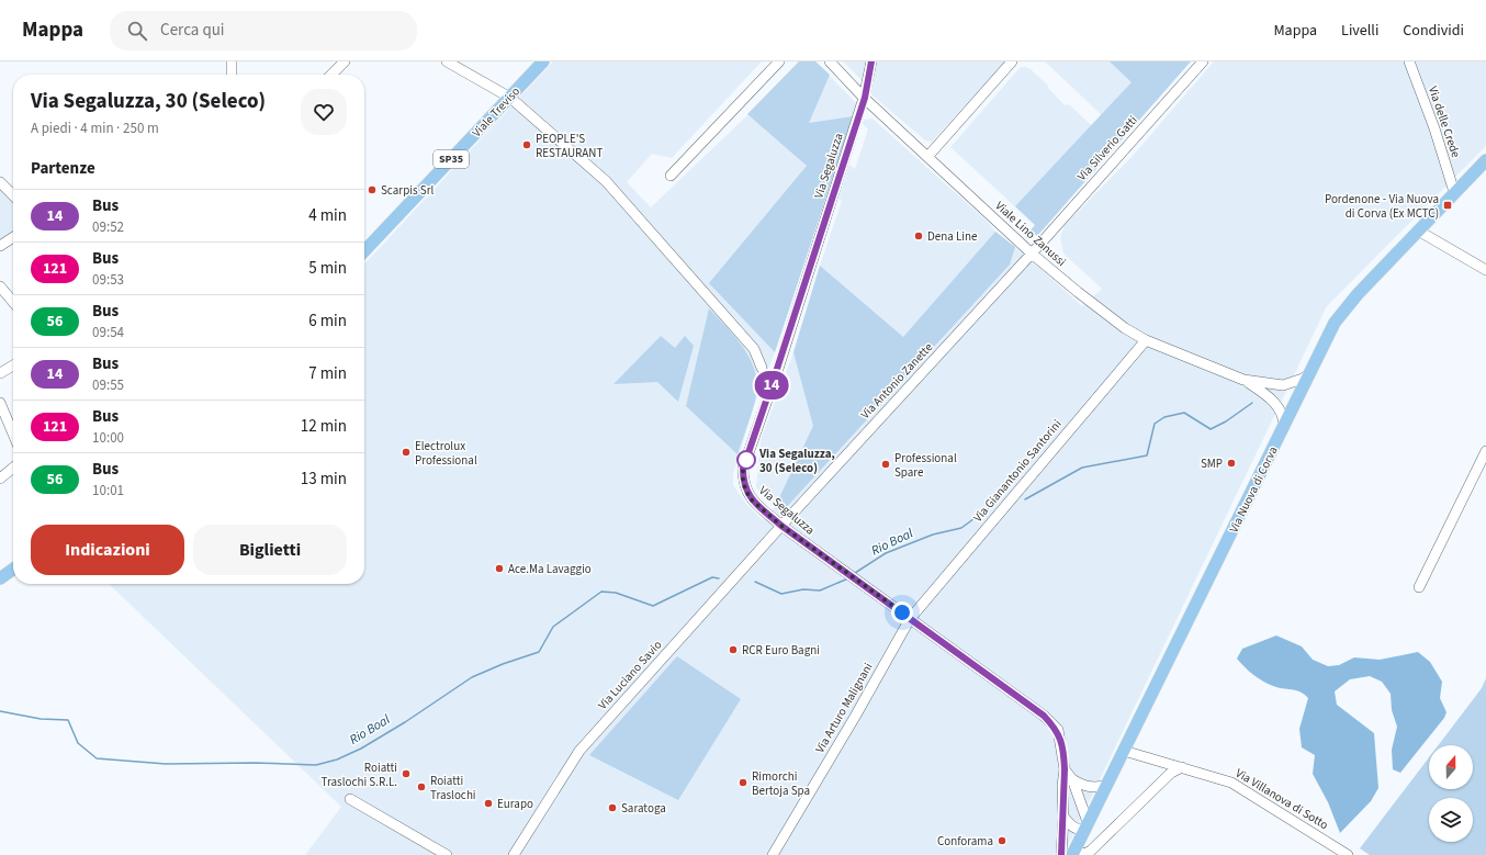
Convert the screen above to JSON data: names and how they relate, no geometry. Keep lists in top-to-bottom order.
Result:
{
  "streets": {
    "main road": ["Viale Treviso", "SP35", "Via Nuova di Corva"],
    "street": [
      "Via delle Crede",
      "Via Silverio Gatti",
      "Via Segaluzza",
      "Viale Lino Zanussi",
      "Via Antonio Zanette",
      "Via Gianantonio Santorini",
      "Via Luciano Savio",
      "Via Arturo Malignani",
      "Via Villanova di Sotto"
    ]
  },
  "crossings": [
    ["Via delle Crede", "Via Nuova di Corva"],
    ["Via Silverio Gatti", "Viale Lino Zanussi"],
    ["Via Silverio Gatti", "Via Antonio Zanette"],
    ["Via Segaluzza", "Viale Lino Zanussi"],
    ["Via Segaluzza", "Via Antonio Zanette"],
    ["Via Segaluzza", "Via Gianantonio Santorini"],
    ["Via Segaluzza", "Via Luciano Savio"],
    ["Via Segaluzza", "Via Arturo Malignani"],
    ["Viale Lino Zanussi", "Via Antonio Zanette"],
    ["Viale Lino Zanussi", "Via Gianantonio Santorini"],
    ["Viale Lino Zanussi", "Via Nuova di Corva"],
    ["Via Antonio Zanette", "Via Luciano Savio"],
    ["Via Gianantonio Santorini", "Via Arturo Malignani"],
    ["Via Nuova di Corva", "Via Villanova di Sotto"]
  ],
  "water": ["Rio Boal"],
  "places": {
    "other": [
      "PEOPLE'S RESTAURANT",
      "Scarpis Srl",
      "Dena Line",
      "Electrolux Professional",
      "Via Segaluzza, 30 (Seleco)",
      "SMP",
      "Professional Spare",
      "Ace.Ma Lavaggio",
      "RCR Euro Bagni",
      "Roiatti Traslochi S.R.L.",
      "Rimorchi Bertoja Spa",
      "Roiatti Traslochi",
      "Eurapo",
      "Saratoga",
      "Conforama"
    ],
    "transit": ["Pordenone - Via Nuova di Corva (Ex MCTC)"]
  },
  "lines": ["bus line 14"],
  "north": "top",
  "page": {
    "header": "Mappa",
    "search": "Cerca qui",
    "nav": ["Mappa", "Livelli", "Condividi"],
    "on_map": "14",
    "heading": [
      ["Via Segaluzza, 30 (Seleco)", "A piedi · 4 min · 250 m"],
      "Partenze"
    ],
    "list": [
      {
        "mark": "14",
        "name": "Bus",
        "note": "09:52",
        "value": "4 min"
      },
      {
        "mark": "121",
        "name": "Bus",
        "note": "09:53",
        "value": "5 min"
      },
      {
        "mark": "56",
        "name": "Bus",
        "note": "09:54",
        "value": "6 min"
      },
      {
        "mark": "14",
        "name": "Bus",
        "note": "09:55",
        "value": "7 min"
      },
      {
        "mark": "121",
        "name": "Bus",
        "note": "10:00",
        "value": "12 min"
      },
      {
        "mark": "56",
        "name": "Bus",
        "note": "10:01",
        "value": "13 min"
      }
    ],
    "buttons": ["Indicazioni", "Biglietti"]
  }
}
